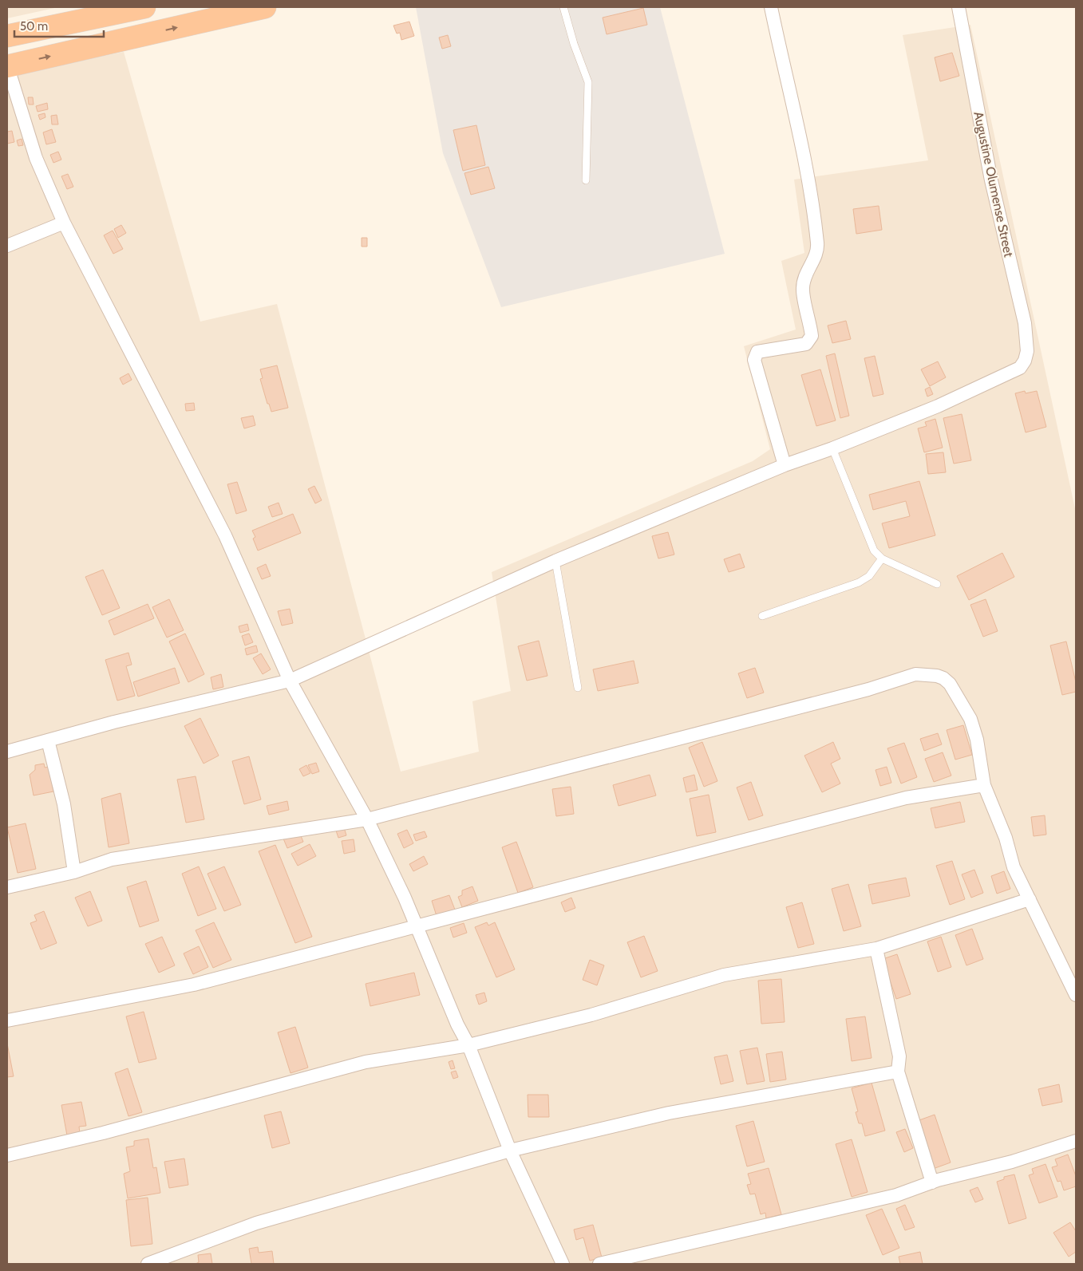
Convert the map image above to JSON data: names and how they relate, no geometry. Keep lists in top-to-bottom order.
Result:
{
  "streets": {
    "street": ["Augustine Olumense Street"]
  },
  "scale_bar": "50 m"
}
